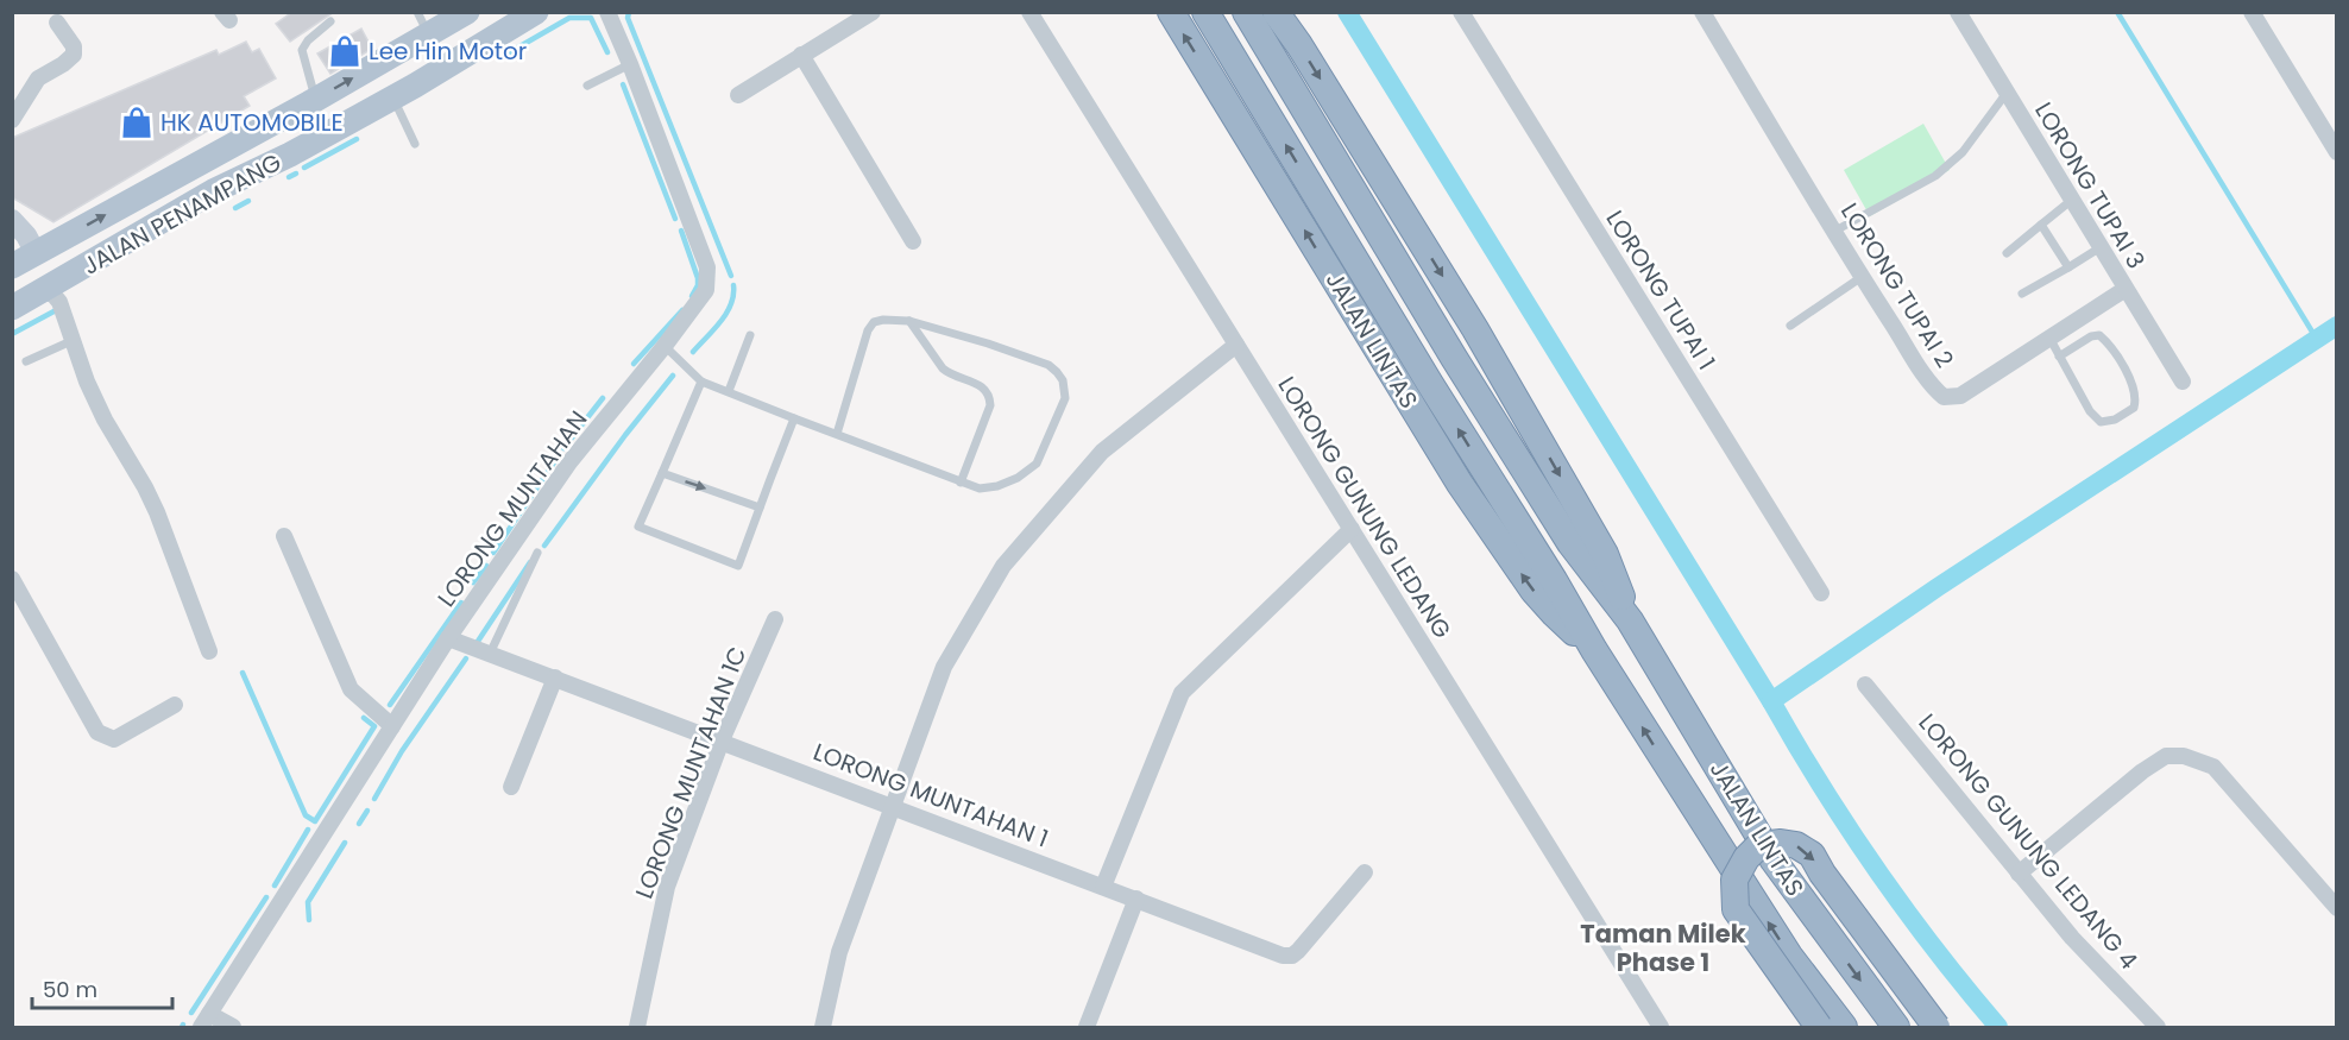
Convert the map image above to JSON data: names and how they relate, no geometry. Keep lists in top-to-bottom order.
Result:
{
  "streets": {
    "highway": ["JALAN LINTAS"],
    "main road": ["JALAN PENAMPANG"],
    "street": [
      "LORONG TUPAI 3",
      "LORONG TUPAI 2",
      "LORONG TUPAI 1",
      "LORONG GUNUNG LEDANG",
      "LORONG MUNTAHAN",
      "LORONG MUNTAHAN 1C",
      "LORONG MUNTAHAN 1",
      "LORONG GUNUNG LEDANG 4"
    ]
  },
  "crossings": [
    ["LORONG TUPAI 3", "LORONG TUPAI 2"],
    ["LORONG MUNTAHAN", "LORONG MUNTAHAN 1"],
    ["LORONG MUNTAHAN 1C", "LORONG MUNTAHAN 1"]
  ],
  "districts": ["Taman Milek Phase 1"],
  "places": {
    "shop": ["Lee Hin Motor", "HK AUTOMOBILE"]
  },
  "scale_bar": "50 m"
}
